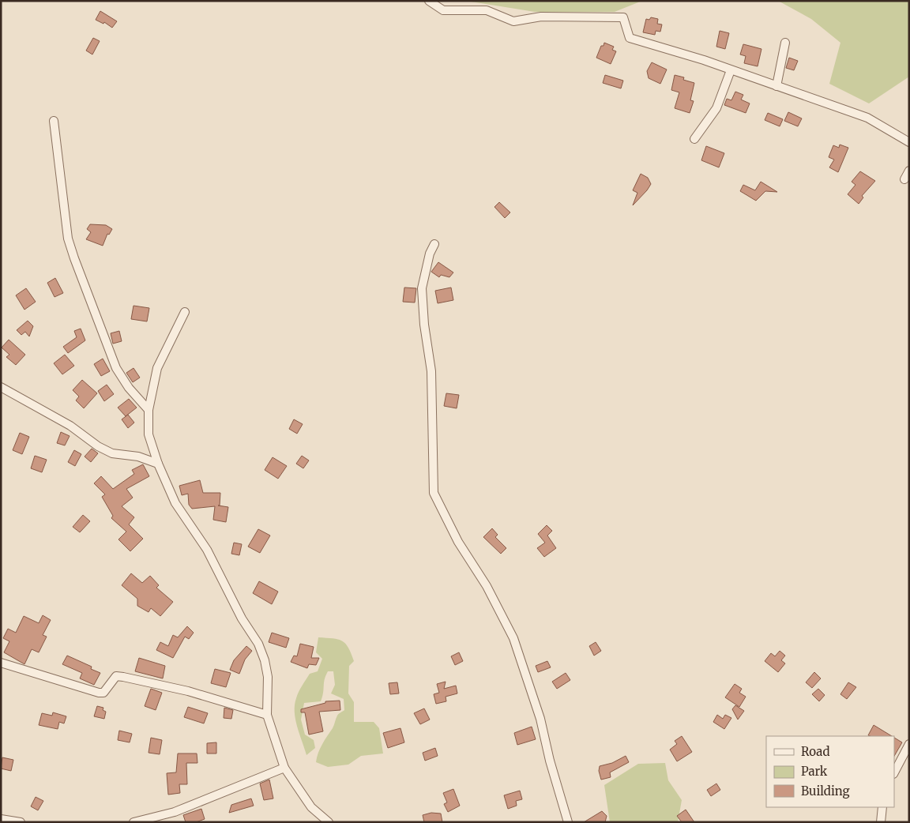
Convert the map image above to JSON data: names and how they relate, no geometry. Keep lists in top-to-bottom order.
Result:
{
  "legend": ["Road", "Park", "Building"]
}
